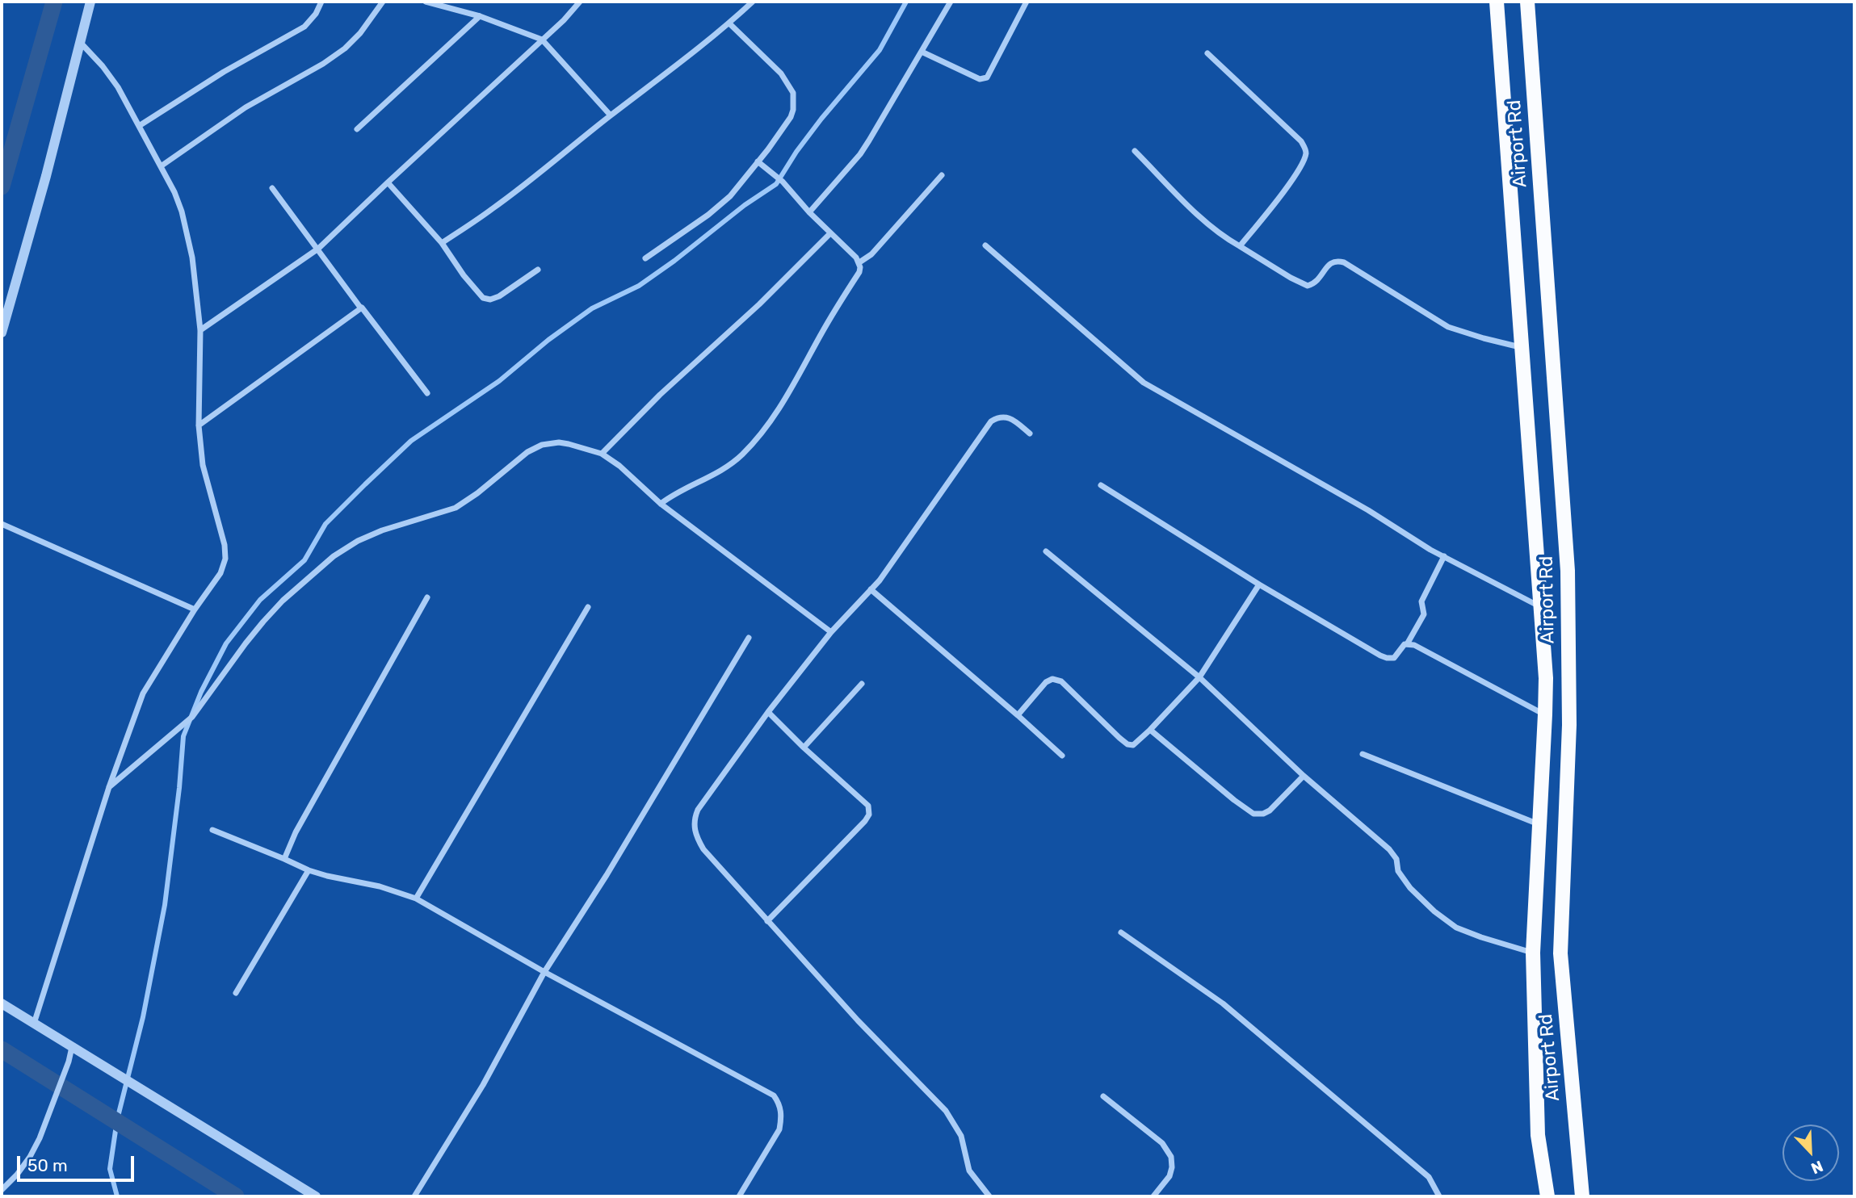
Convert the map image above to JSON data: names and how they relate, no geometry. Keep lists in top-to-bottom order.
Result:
{
  "streets": {
    "main road": ["Airport Rd"]
  },
  "scale_bar": "50 m",
  "north": "bottom right"
}
